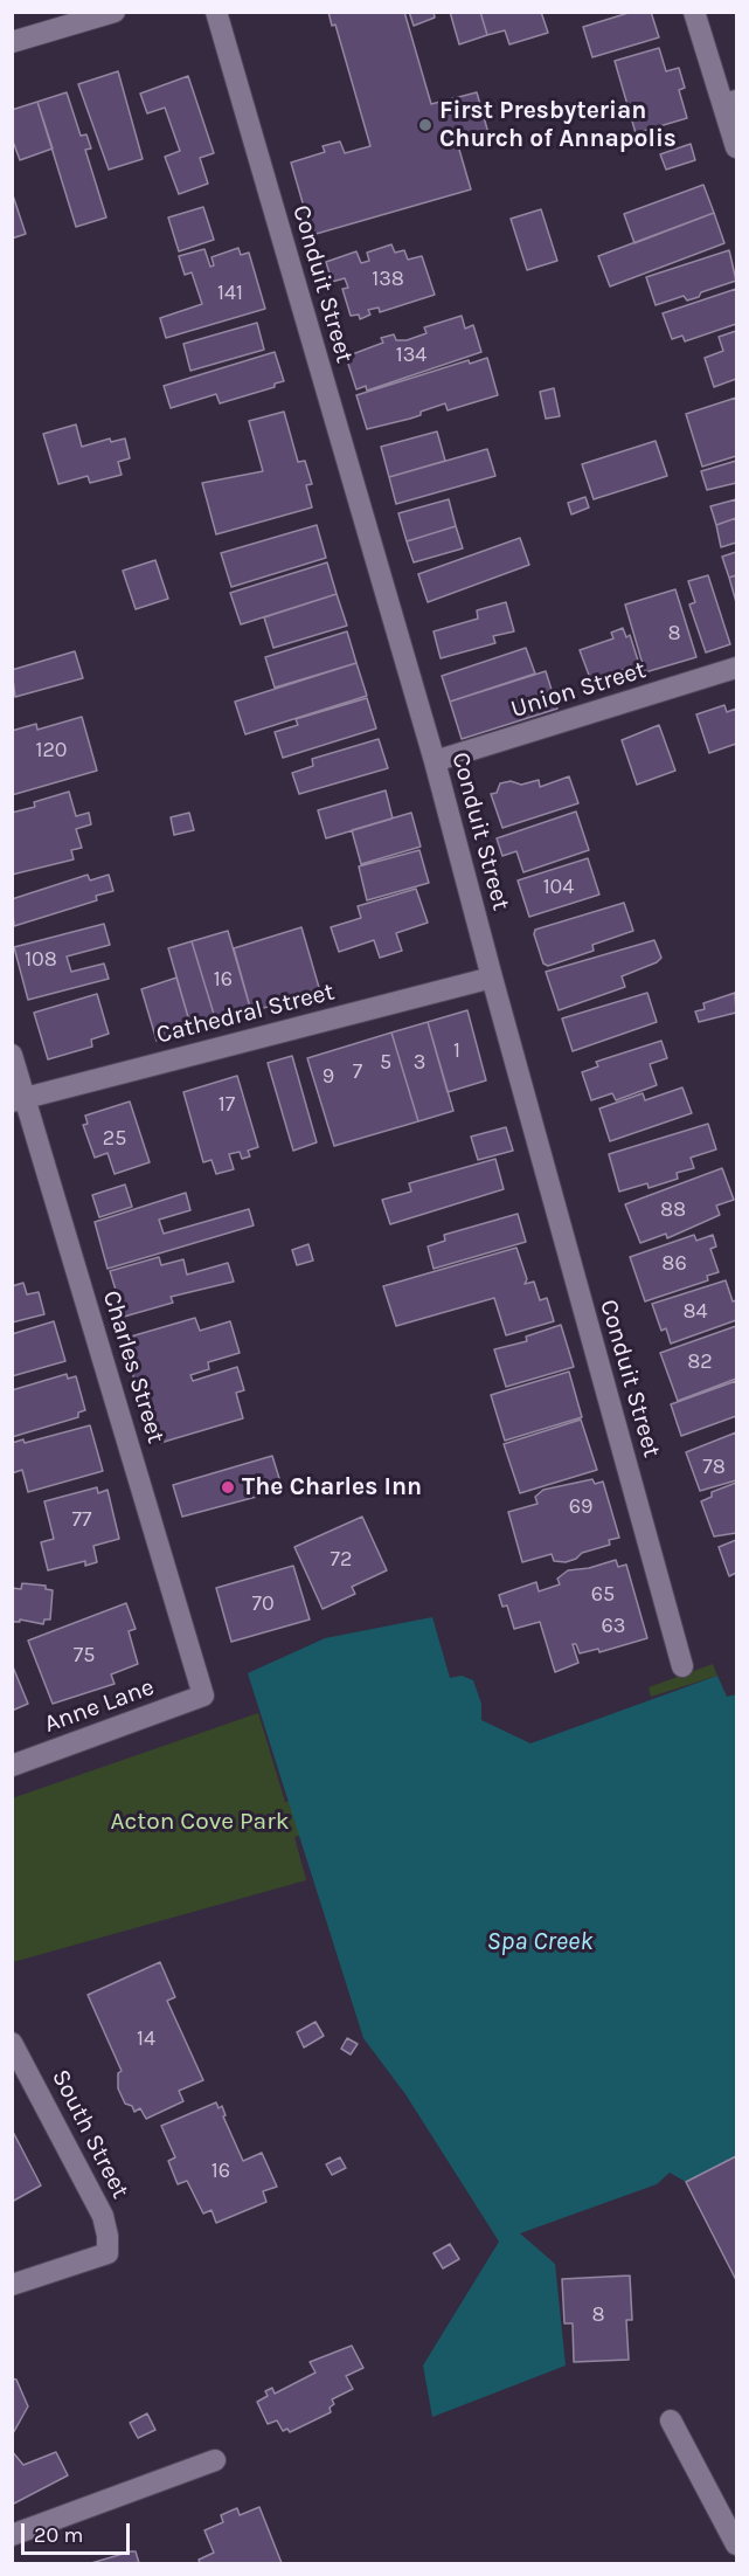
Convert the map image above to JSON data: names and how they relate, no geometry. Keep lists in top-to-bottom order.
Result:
{
  "streets": {
    "street": [
      "Conduit Street",
      "Union Street",
      "Cathedral Street",
      "Charles Street",
      "Anne Lane",
      "South Street"
    ]
  },
  "crossings": [
    ["Conduit Street", "Union Street"],
    ["Conduit Street", "Cathedral Street"],
    ["Cathedral Street", "Charles Street"],
    ["Charles Street", "Anne Lane"]
  ],
  "water": ["Spa Creek"],
  "parks": ["Acton Cove Park"],
  "places": ["First Presbyterian Church of Annapolis", "The Charles Inn"],
  "house_numbers": [
    "138",
    "141",
    "134",
    "8",
    "120",
    "104",
    "108",
    "16",
    "1",
    "5",
    "3",
    "7",
    "9",
    "17",
    "25",
    "88",
    "86",
    "84",
    "82",
    "78",
    "69",
    "77",
    "72",
    "65",
    "70",
    "63",
    "75",
    "14",
    "16",
    "8"
  ],
  "scale_bar": "20 m"
}
